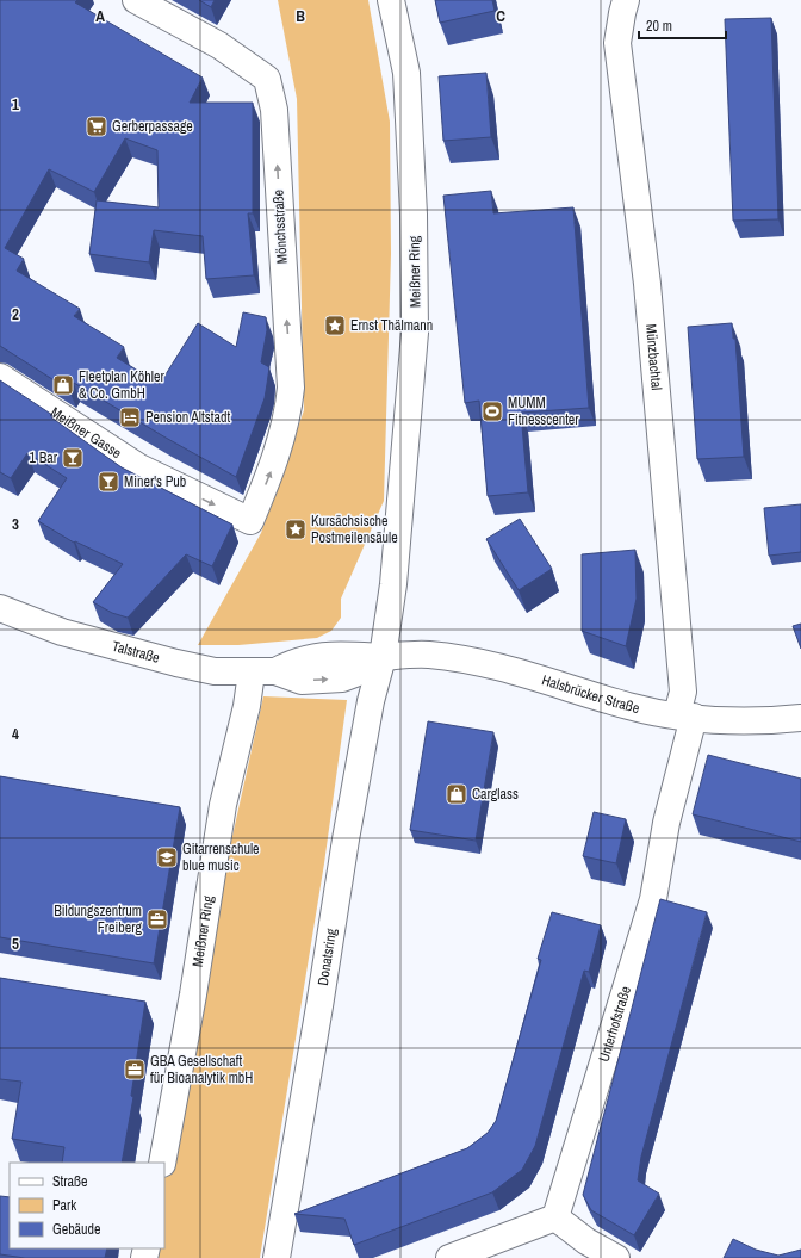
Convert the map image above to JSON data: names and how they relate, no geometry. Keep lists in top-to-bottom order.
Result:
{
  "streets": {
    "street": [
      "Mönchsstraße",
      "Meißner Ring",
      "Münzbachtal",
      "Meißner Gasse",
      "Talstraße",
      "Halsbrücker Straße",
      "Donatsring",
      "Unterhofstraße"
    ]
  },
  "crossings": [
    ["Mönchsstraße", "Meißner Gasse"],
    ["Meißner Ring", "Talstraße"],
    ["Meißner Ring", "Halsbrücker Straße"],
    ["Meißner Ring", "Donatsring"],
    ["Münzbachtal", "Halsbrücker Straße"],
    ["Münzbachtal", "Unterhofstraße"],
    ["Talstraße", "Halsbrücker Straße"],
    ["Talstraße", "Donatsring"],
    ["Halsbrücker Straße", "Donatsring"],
    ["Halsbrücker Straße", "Unterhofstraße"]
  ],
  "one_way": ["Mönchsstraße", "Meißner Gasse"],
  "places": {
    "supermarket": ["Gerberpassage"],
    "place": ["Ernst Thälmann", "Kursächsische Postmeilensäule"],
    "shop": ["Fleetplan Köhler & Co. GmbH", "Carglass"],
    "sports": ["MUMM Fitnesscenter"],
    "hotel": ["Pension Altstadt"],
    "bar": ["1 Bar", "Miner's Pub"],
    "school or university": ["Gitarrenschule blue music"],
    "office": ["Bildungszentrum Freiberg", "GBA Gesellschaft für Bioanalytik mbH"]
  },
  "legend": ["Straße", "Park", "Gebäude"],
  "scale_bar": "20 m",
  "grid": {
    "columns": ["A", "B", "C"],
    "rows": [
      "1",
      "2",
      "3",
      "4",
      "5"
    ]
  }
}
